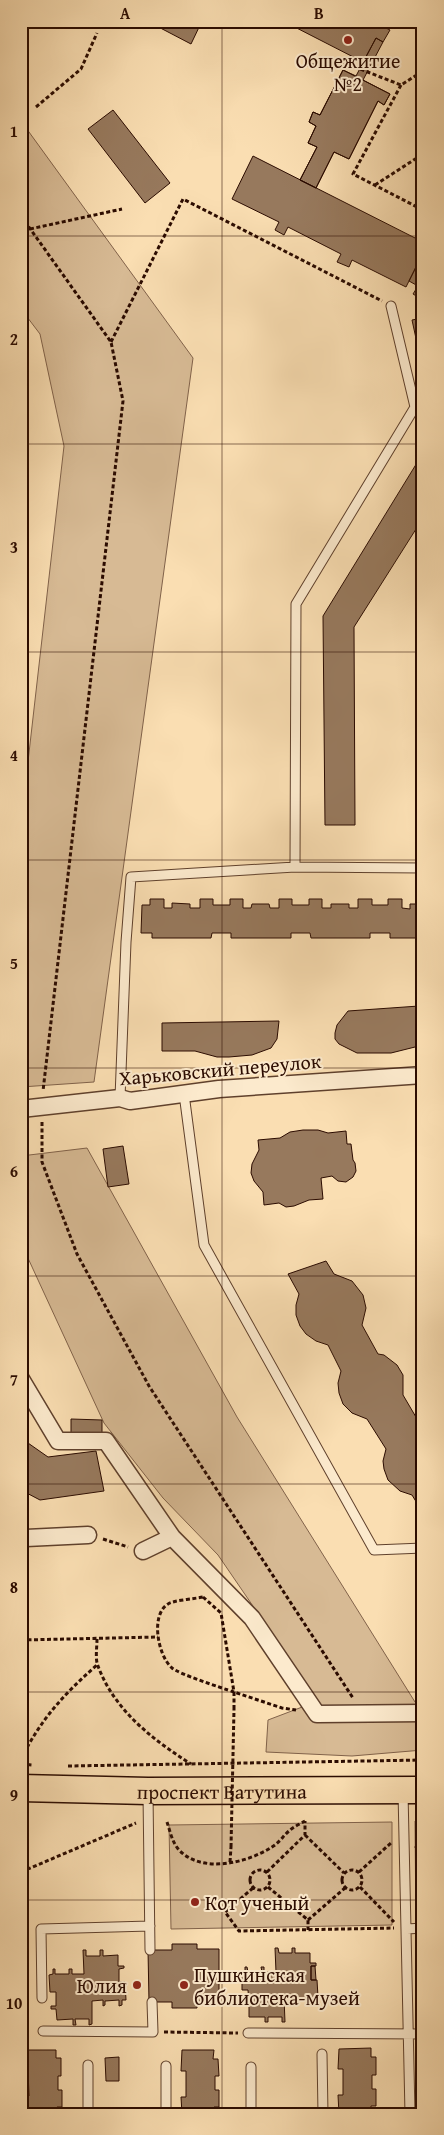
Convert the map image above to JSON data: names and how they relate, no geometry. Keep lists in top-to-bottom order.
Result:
{
  "streets": {
    "main road": ["проспект Ватутина"],
    "street": ["Харьковский переулок"]
  },
  "places": [
    "Общежитие №2",
    "Кот ученый",
    "Юлия",
    "Пушкинская библиотека-музей"
  ],
  "grid": {
    "columns": ["A", "B"],
    "rows": [
      "1",
      "2",
      "3",
      "4",
      "5",
      "6",
      "7",
      "8",
      "9",
      "10"
    ]
  }
}
